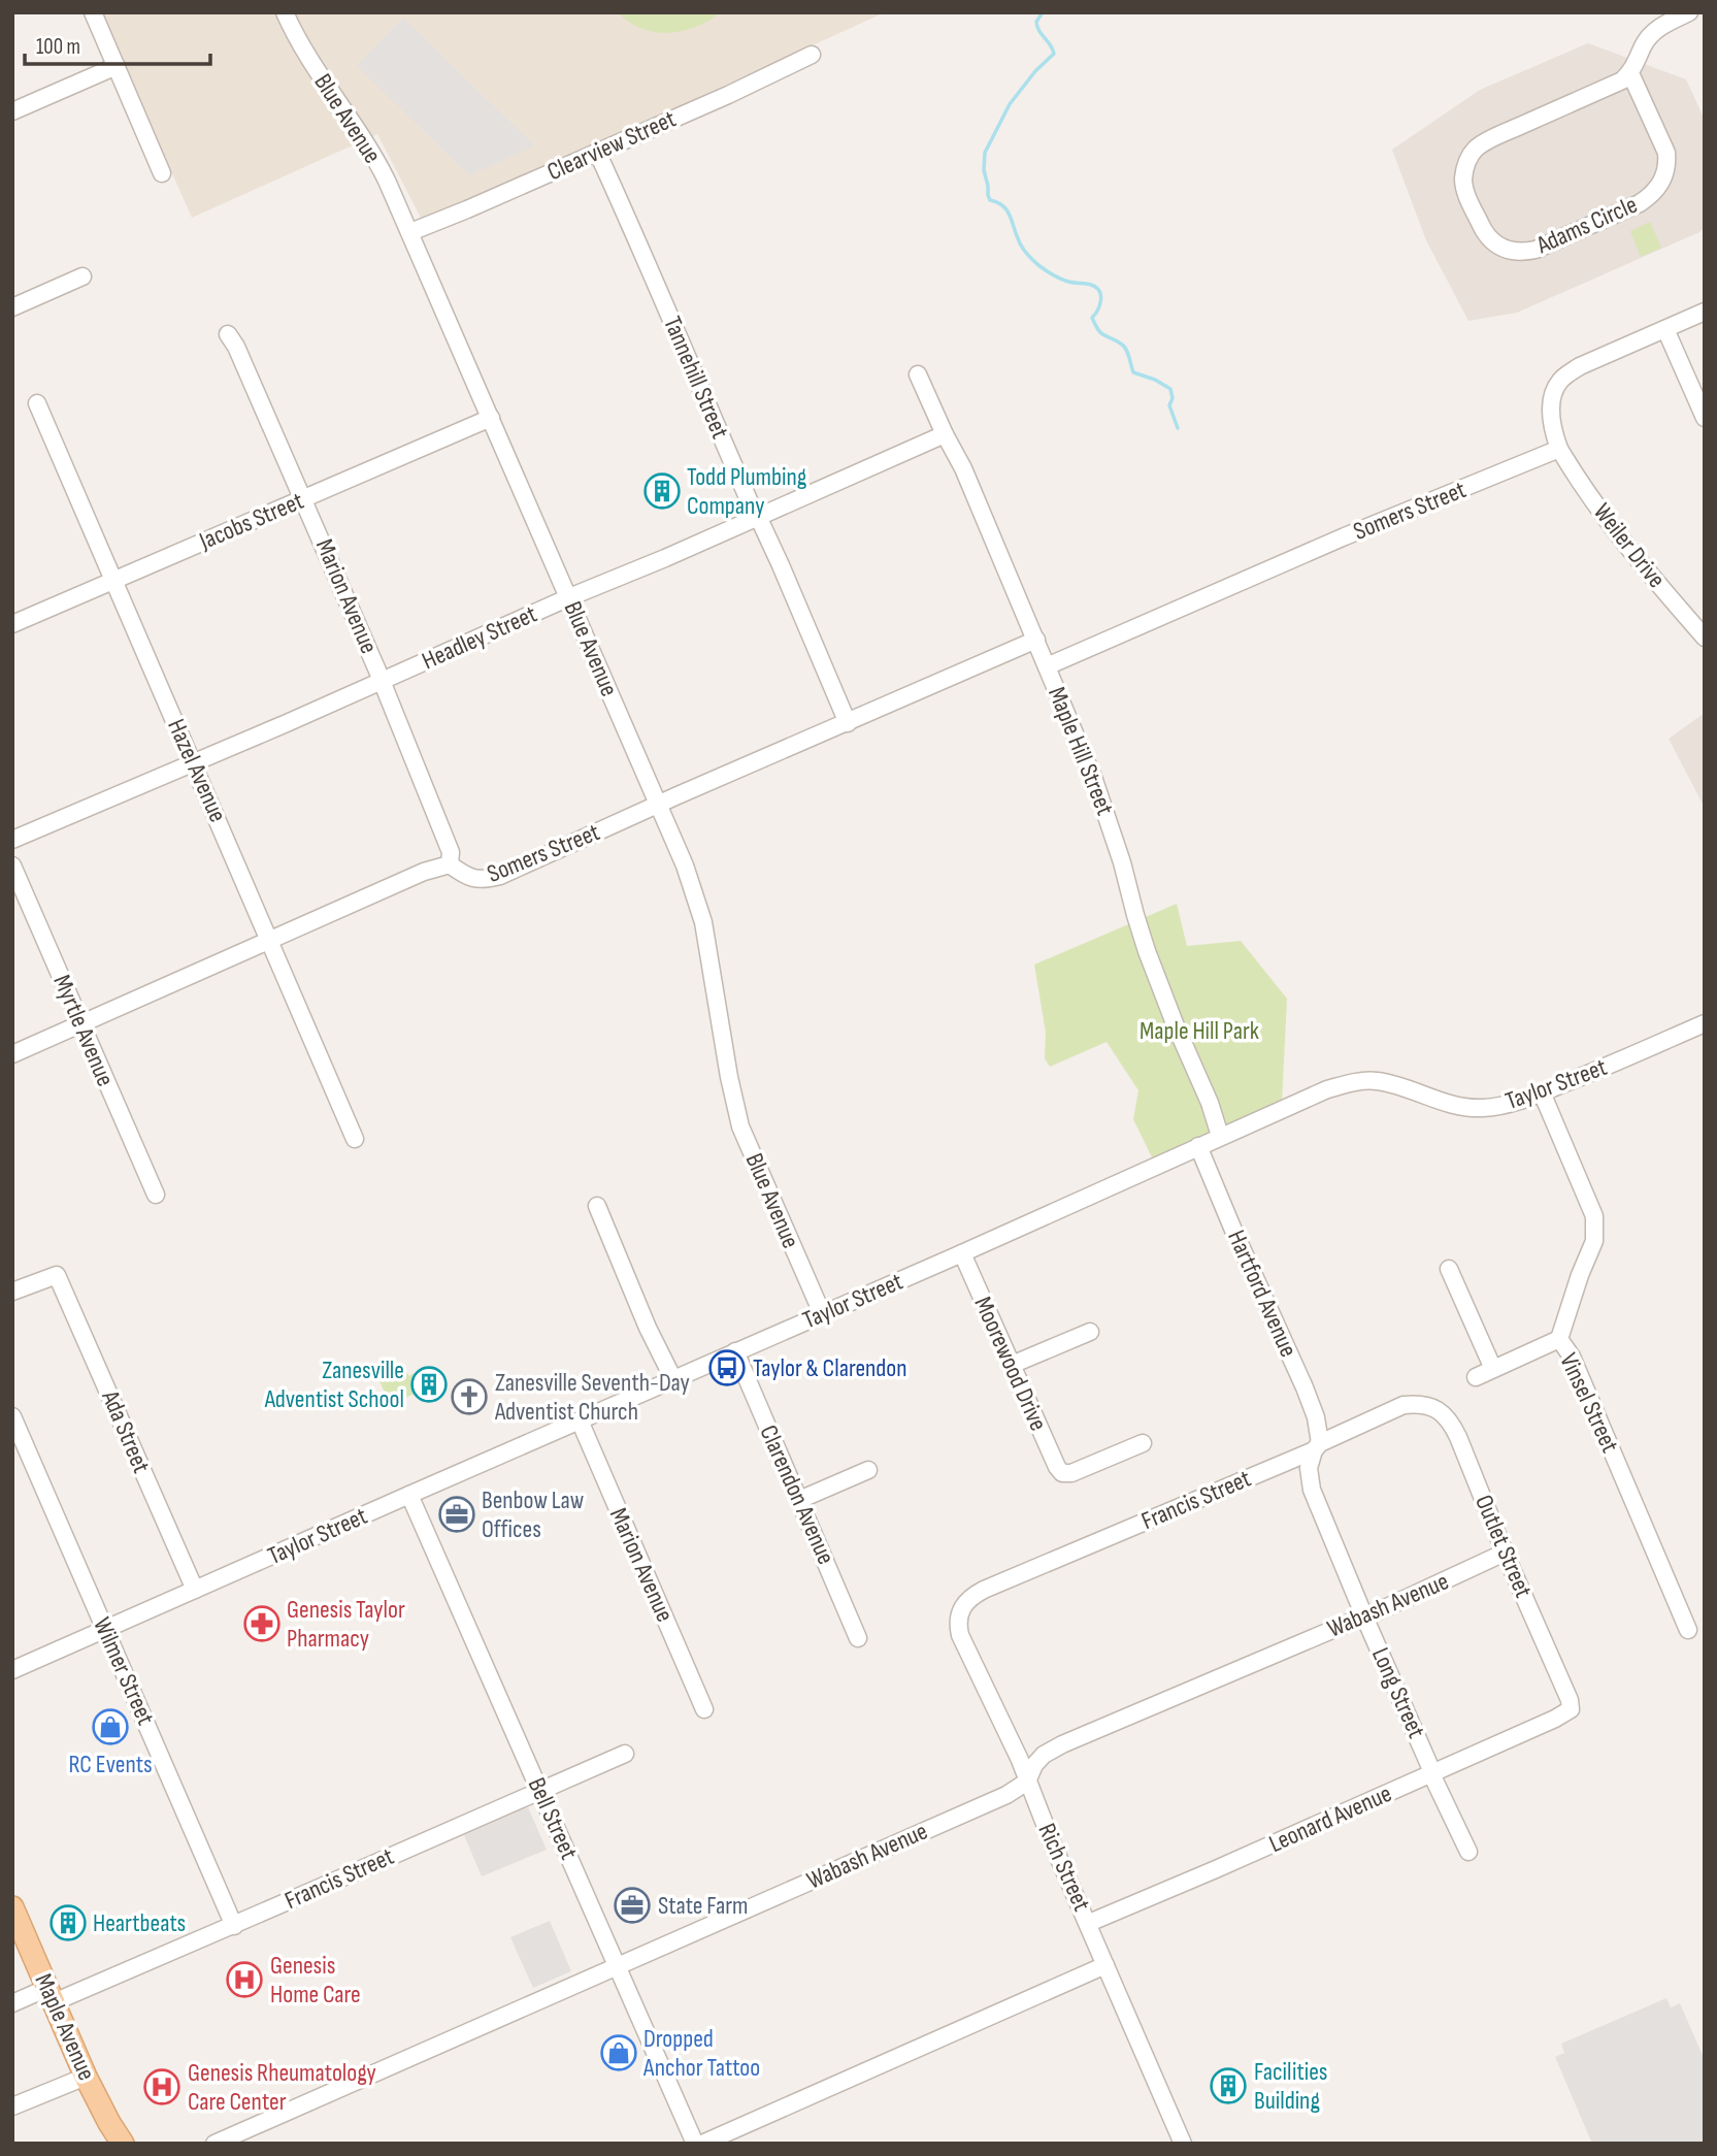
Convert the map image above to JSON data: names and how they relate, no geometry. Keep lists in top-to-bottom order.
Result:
{
  "streets": {
    "main road": ["Maple Avenue"],
    "street": [
      "Blue Avenue",
      "Clearview Street",
      "Adams Circle",
      "Tannehill Street",
      "Somers Street",
      "Jacobs Street",
      "Weiler Drive",
      "Marion Avenue",
      "Headley Street",
      "Maple Hill Street",
      "Hazel Avenue",
      "Myrtle Avenue",
      "Taylor Street",
      "Hartford Avenue",
      "Moorewood Drive",
      "Vinsel Street",
      "Ada Street",
      "Clarendon Avenue",
      "Francis Street",
      "Outlet Street",
      "Wabash Avenue",
      "Wilmer Street",
      "Long Street",
      "Bell Street",
      "Leonard Avenue",
      "Rich Street"
    ]
  },
  "crossings": [
    ["Blue Avenue", "Clearview Street"],
    ["Blue Avenue", "Somers Street"],
    ["Blue Avenue", "Jacobs Street"],
    ["Blue Avenue", "Headley Street"],
    ["Blue Avenue", "Taylor Street"],
    ["Clearview Street", "Tannehill Street"],
    ["Tannehill Street", "Somers Street"],
    ["Tannehill Street", "Headley Street"],
    ["Somers Street", "Weiler Drive"],
    ["Somers Street", "Marion Avenue"],
    ["Somers Street", "Maple Hill Street"],
    ["Somers Street", "Hazel Avenue"],
    ["Somers Street", "Myrtle Avenue"],
    ["Jacobs Street", "Marion Avenue"],
    ["Jacobs Street", "Hazel Avenue"],
    ["Marion Avenue", "Headley Street"],
    ["Marion Avenue", "Taylor Street"],
    ["Headley Street", "Maple Hill Street"],
    ["Headley Street", "Hazel Avenue"],
    ["Maple Hill Street", "Taylor Street"],
    ["Taylor Street", "Hartford Avenue"],
    ["Taylor Street", "Moorewood Drive"],
    ["Taylor Street", "Vinsel Street"],
    ["Taylor Street", "Ada Street"],
    ["Taylor Street", "Clarendon Avenue"],
    ["Taylor Street", "Wilmer Street"],
    ["Taylor Street", "Bell Street"],
    ["Hartford Avenue", "Francis Street"],
    ["Hartford Avenue", "Long Street"],
    ["Francis Street", "Outlet Street"],
    ["Francis Street", "Wilmer Street"],
    ["Francis Street", "Long Street"],
    ["Francis Street", "Bell Street"],
    ["Francis Street", "Rich Street"],
    ["Francis Street", "Maple Avenue"],
    ["Outlet Street", "Wabash Avenue"],
    ["Outlet Street", "Leonard Avenue"],
    ["Wabash Avenue", "Long Street"],
    ["Wabash Avenue", "Bell Street"],
    ["Wabash Avenue", "Rich Street"],
    ["Long Street", "Leonard Avenue"],
    ["Leonard Avenue", "Rich Street"]
  ],
  "parks": ["Maple Hill Park"],
  "places": {
    "building": [
      "Todd Plumbing Company",
      "Zanesville Adventist School",
      "Heartbeats",
      "Facilities Building"
    ],
    "bus stop": ["Taylor & Clarendon"],
    "church": ["Zanesville Seventh-Day Adventist Church"],
    "office": ["Benbow Law Offices", "State Farm"],
    "pharmacy": ["Genesis Taylor Pharmacy"],
    "shop": ["RC Events", "Dropped Anchor Tattoo"],
    "hospital": ["Genesis Home Care", "Genesis Rheumatology Care Center"]
  },
  "scale_bar": "100 m"
}
